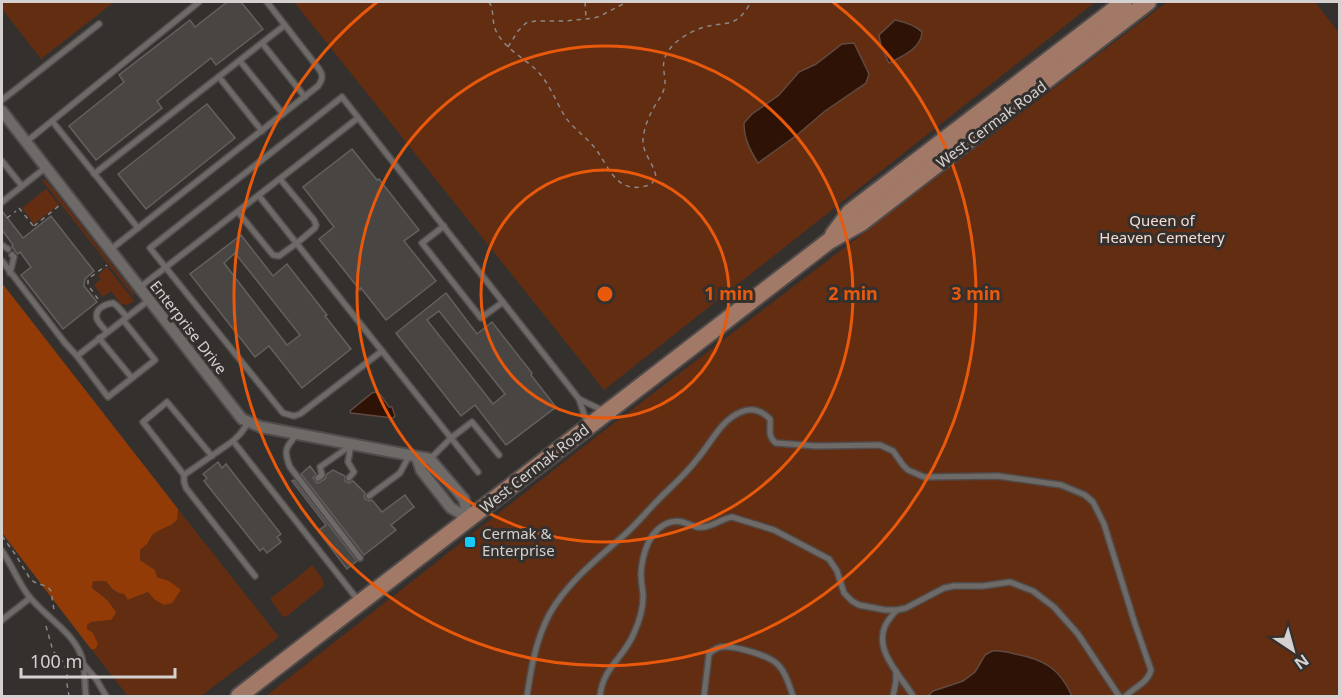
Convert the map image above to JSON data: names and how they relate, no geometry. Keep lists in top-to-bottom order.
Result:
{
  "streets": {
    "main road": ["West Cermak Road"],
    "street": ["Enterprise Drive"]
  },
  "parks": ["Queen of Heaven Cemetery"],
  "places": {
    "transit": ["Cermak & Enterprise"]
  },
  "scale_bar": "100 m",
  "north": "bottom right",
  "rings": ["1 min", "2 min", "3 min"]
}
